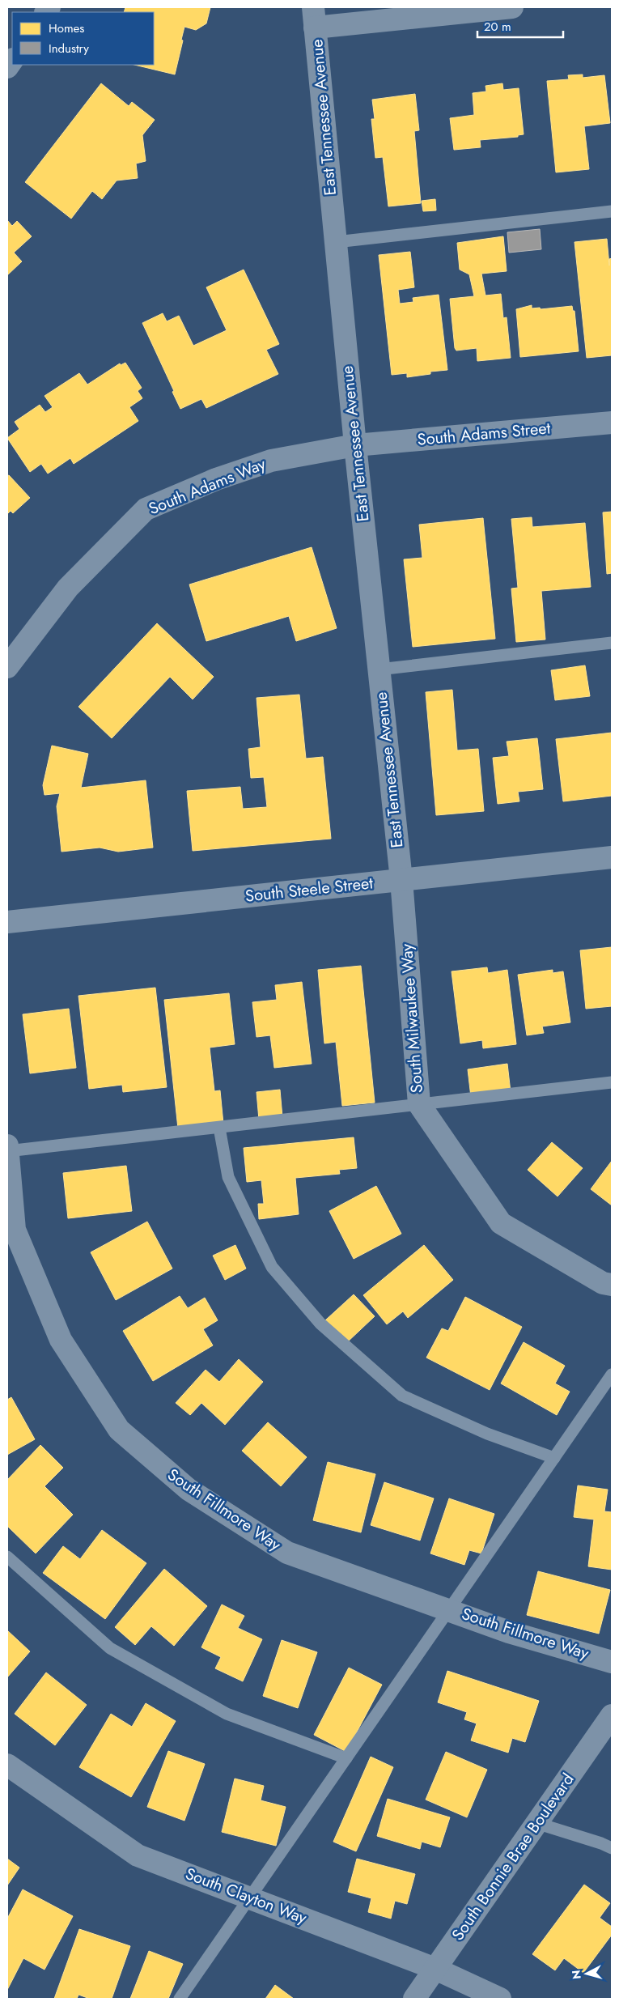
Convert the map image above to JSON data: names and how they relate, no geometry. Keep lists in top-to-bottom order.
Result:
{
  "streets": {
    "street": [
      "East Tennessee Avenue",
      "South Adams Street",
      "South Adams Way",
      "South Steele Street",
      "South Milwaukee Way",
      "South Fillmore Way",
      "South Bonnie Brae Boulevard",
      "South Clayton Way"
    ]
  },
  "crossings": [
    ["East Tennessee Avenue", "South Adams Street"],
    ["East Tennessee Avenue", "South Adams Way"],
    ["East Tennessee Avenue", "South Steele Street"],
    ["East Tennessee Avenue", "South Milwaukee Way"],
    ["South Adams Street", "South Adams Way"],
    ["South Steele Street", "South Milwaukee Way"],
    ["South Bonnie Brae Boulevard", "South Clayton Way"]
  ],
  "legend": ["Homes", "Industry"],
  "scale_bar": "20 m",
  "north": "left"
}
